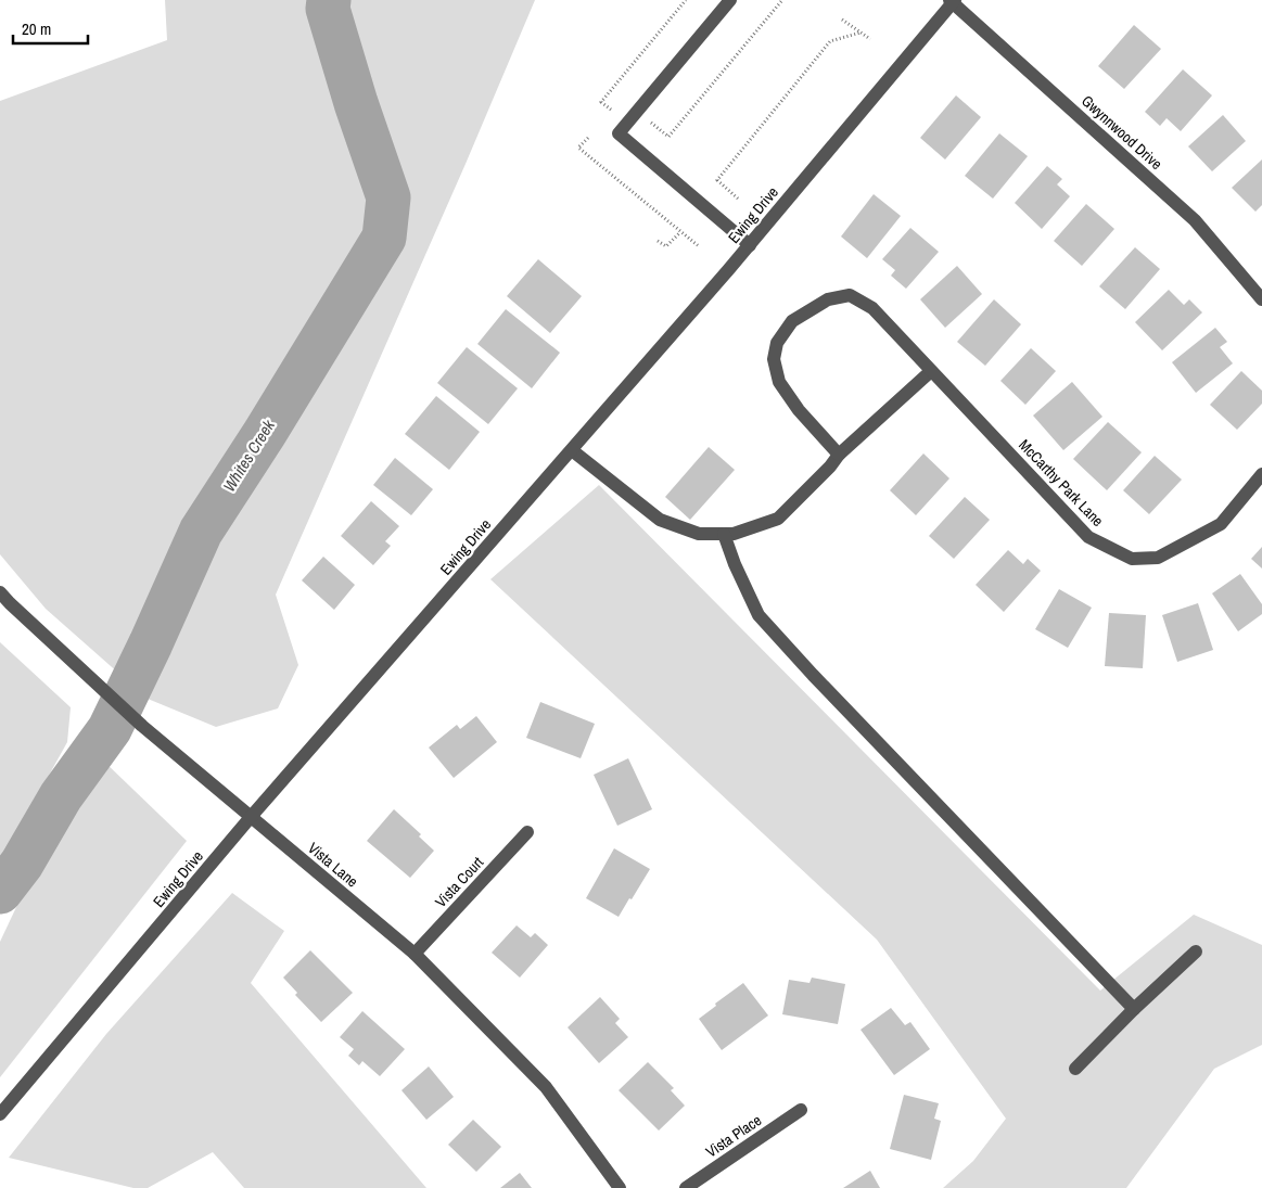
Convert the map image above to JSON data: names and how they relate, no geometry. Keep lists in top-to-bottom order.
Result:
{
  "streets": {
    "street": [
      "Gwynnwood Drive",
      "Ewing Drive",
      "McCarthy Park Lane",
      "Vista Lane",
      "Vista Court",
      "Vista Place"
    ]
  },
  "crossings": [
    ["Gwynnwood Drive", "Ewing Drive"],
    ["Ewing Drive", "Vista Lane"],
    ["Vista Lane", "Vista Court"]
  ],
  "water": ["Whites Creek"],
  "scale_bar": "20 m"
}
